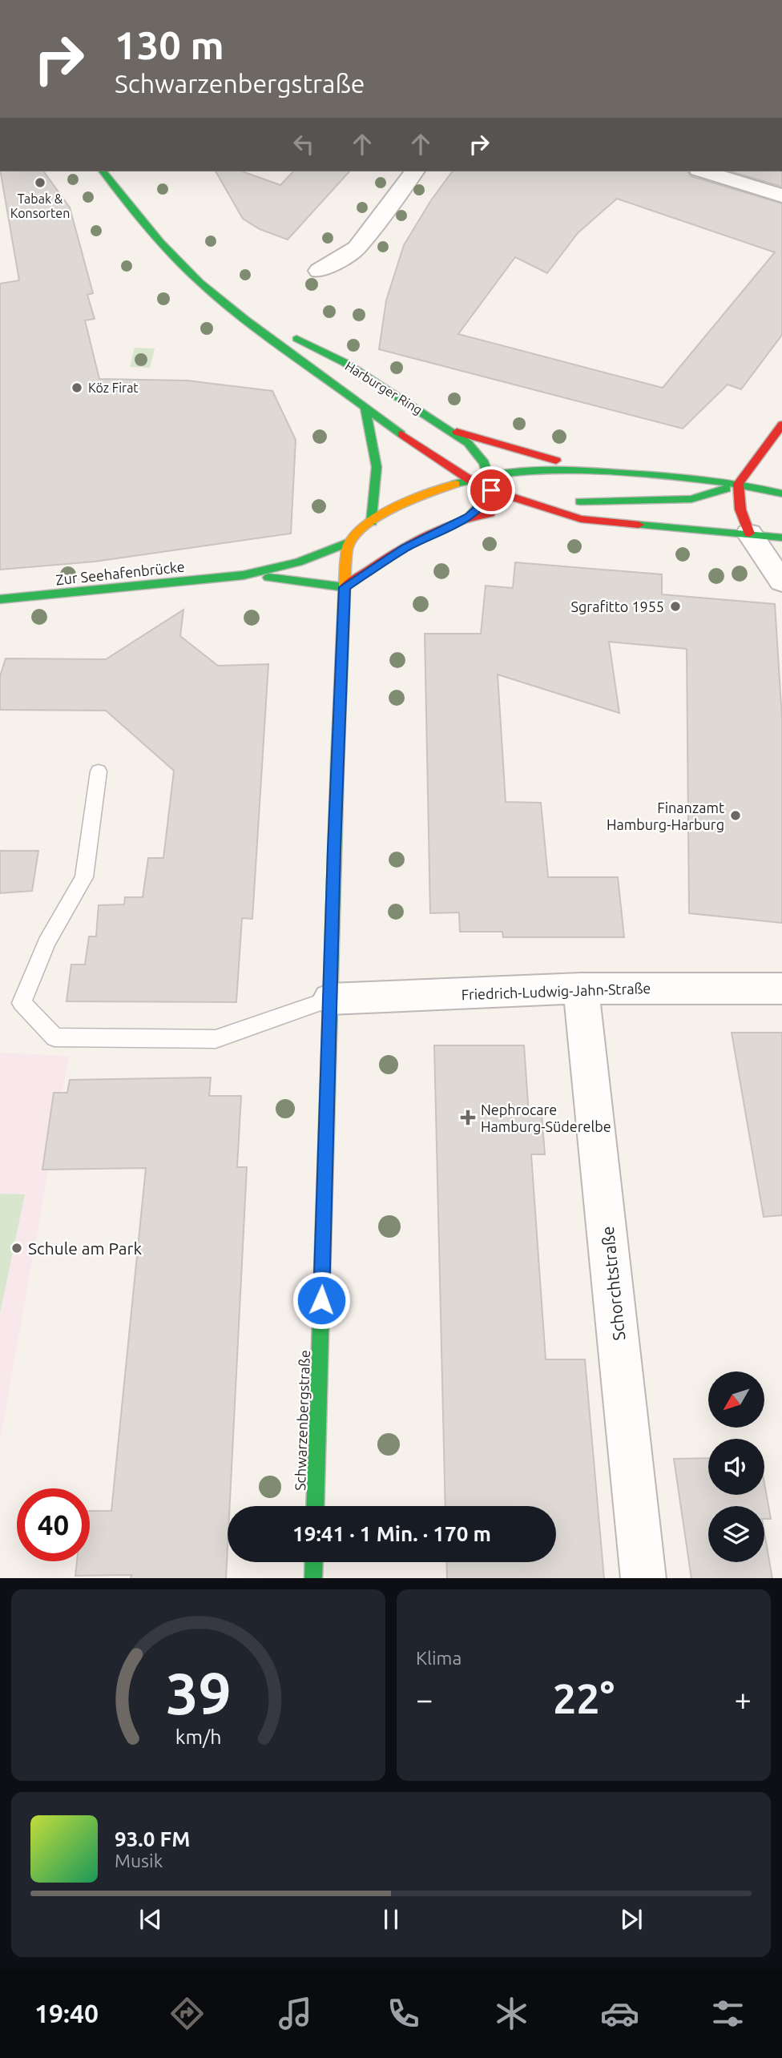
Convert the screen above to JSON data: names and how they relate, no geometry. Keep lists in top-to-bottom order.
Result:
{
  "streets": {
    "main road": ["Harburger Ring", "Zur Seehafenbrücke", "Schwarzenbergstraße"],
    "street": ["Friedrich-Ludwig-Jahn-Straße", "Schorchtstraße"]
  },
  "crossings": [
    ["Zur Seehafenbrücke", "Schwarzenbergstraße"],
    ["Friedrich-Ludwig-Jahn-Straße", "Schorchtstraße"],
    ["Friedrich-Ludwig-Jahn-Straße", "Schwarzenbergstraße"]
  ],
  "places": {
    "other": [
      "Tabak & Konsorten",
      "Köz Firat",
      "Sgrafitto 1955",
      "Finanzamt Hamburg-Harburg",
      "Schule am Park"
    ],
    "health": ["Nephrocare Hamburg-Süderelbe"]
  },
  "north": "bottom left",
  "page": {
    "turn": ["130 m", "Schwarzenbergstraße"],
    "limit": "40",
    "trip": "19:41 · 1 Min. · 170 m",
    "tile": "Klima",
    "heat": ["−", "22°", "+"],
    "song": ["93.0 FM", "Musik"],
    "tabs": "19:40",
    "gauge": ["39", "km/h"]
  }
}
